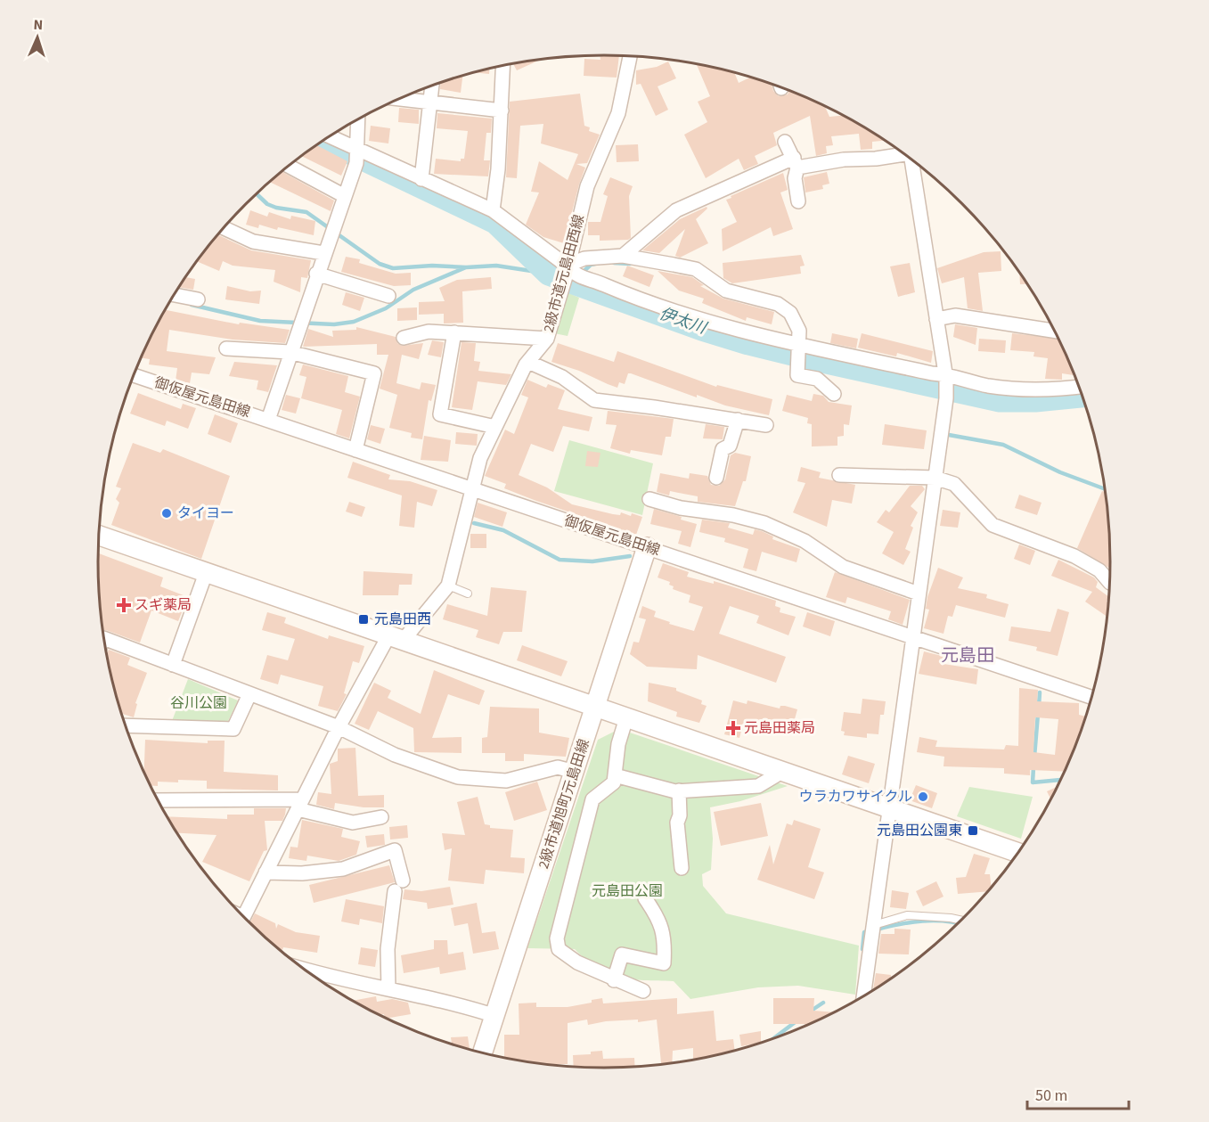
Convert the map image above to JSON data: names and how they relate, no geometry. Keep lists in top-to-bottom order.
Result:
{
  "streets": {
    "street": ["2級市道元島田西線", "御仮屋元島田線", "2級市道旭町元島田線"]
  },
  "crossings": [
    ["2級市道元島田西線", "御仮屋元島田線"],
    ["御仮屋元島田線", "2級市道旭町元島田線"]
  ],
  "districts": ["元島田"],
  "water": ["伊太川"],
  "parks": ["谷川公園", "元島田公園"],
  "places": {
    "other": ["タイヨー", "ウラカワサイクル"],
    "health": ["スギ薬局", "元島田薬局"],
    "transit": ["元島田西", "元島田公園東"]
  },
  "scale_bar": "50 m",
  "north": "top"
}
